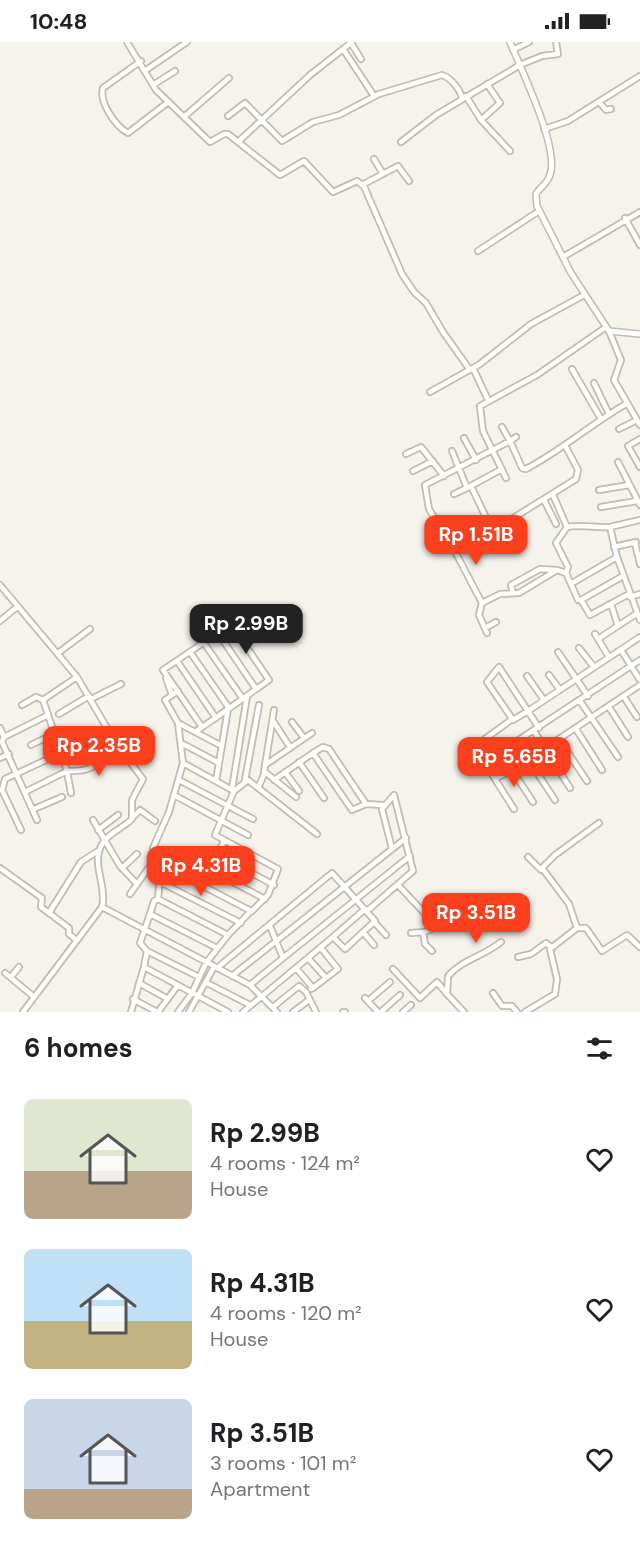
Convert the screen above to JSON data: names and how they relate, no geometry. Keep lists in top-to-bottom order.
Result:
{
  "page": {
    "status": "10:48",
    "price": [
      "Rp 1.51B",
      "Rp 2.99B",
      "Rp 2.35B",
      "Rp 5.65B",
      "Rp 4.31B",
      "Rp 3.51B"
    ],
    "heading": "6 homes",
    "list": [
      {
        "name": "Rp 2.99B",
        "note": "4 rooms · 124 m² · House"
      },
      {
        "name": "Rp 4.31B",
        "note": "4 rooms · 120 m² · House"
      },
      {
        "name": "Rp 3.51B",
        "note": "3 rooms · 101 m² · Apartment"
      }
    ]
  }
}
